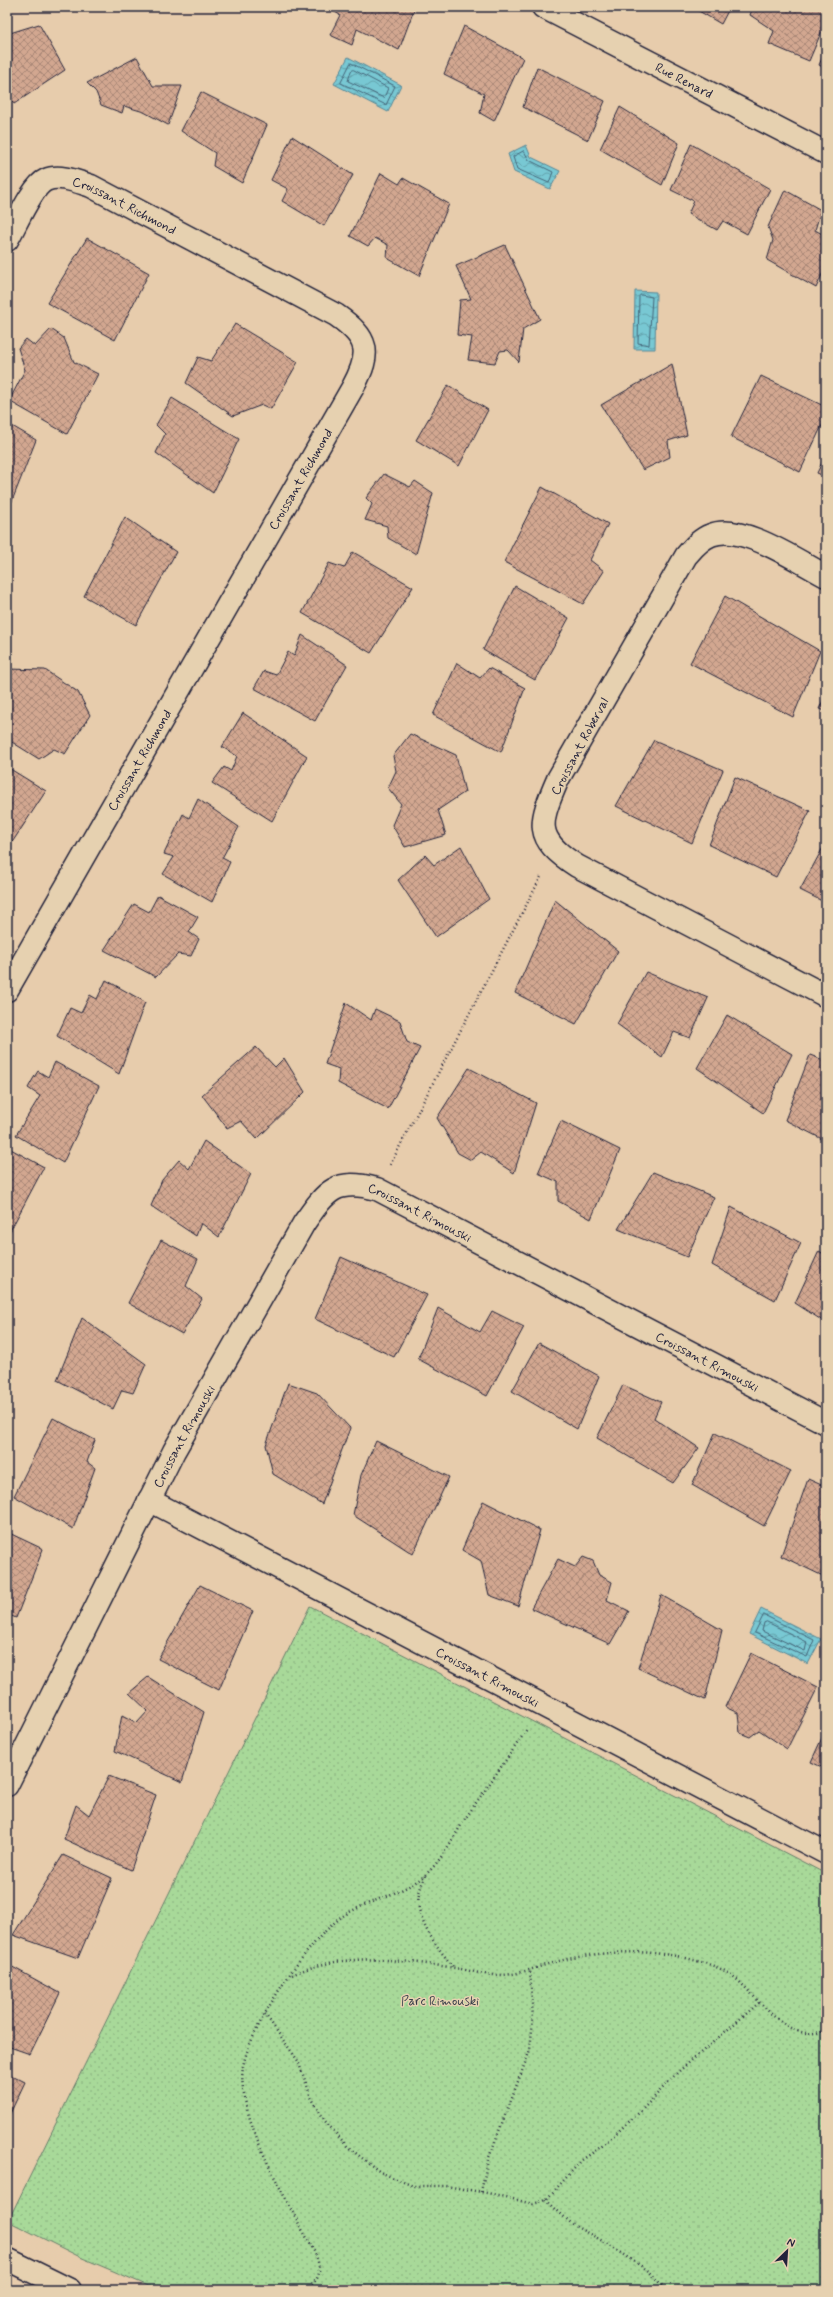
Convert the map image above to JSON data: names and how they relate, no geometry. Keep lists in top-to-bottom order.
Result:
{
  "streets": {
    "street": [
      "Rue Renard",
      "Croissant Richmond",
      "Croissant Roberval",
      "Croissant Rimouski"
    ]
  },
  "parks": ["Parc Rimouski"],
  "north": "top right"
}
